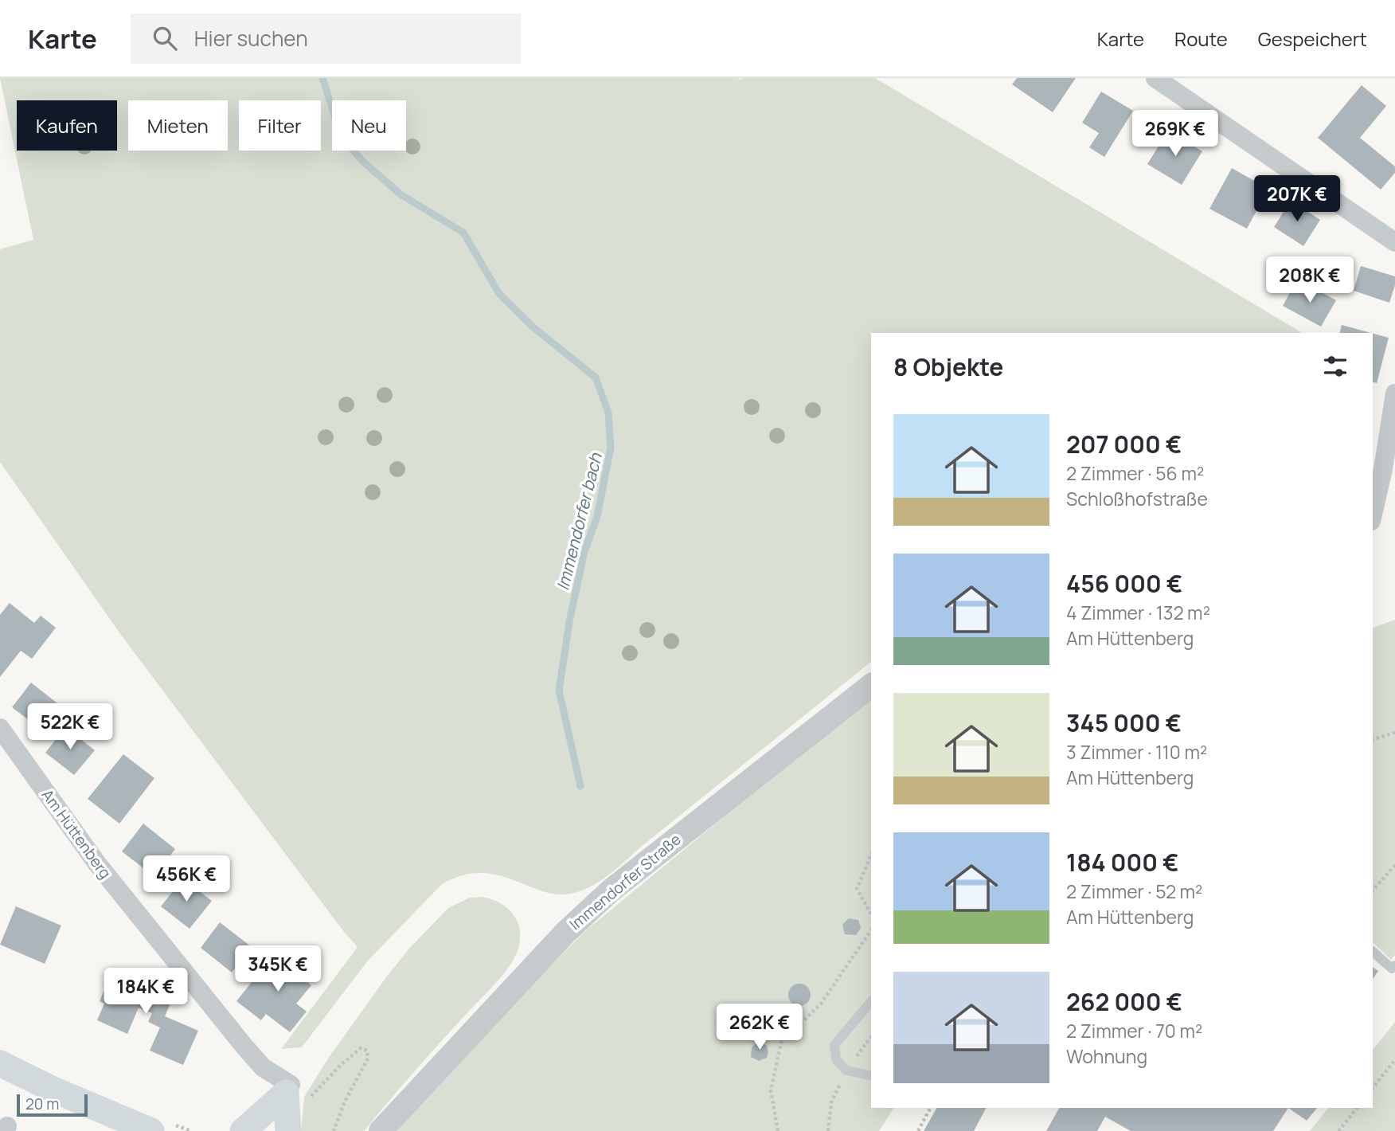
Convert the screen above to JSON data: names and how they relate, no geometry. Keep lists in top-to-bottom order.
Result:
{
  "streets": {
    "street": ["Am Hüttenberg", "Immendorfer Straße"]
  },
  "water": ["Immendorfer bach"],
  "scale_bar": "20 m",
  "page": {
    "header": "Karte",
    "search": "Hier suchen",
    "nav": ["Karte", "Route", "Gespeichert"],
    "chip": [
      "Kaufen",
      "Mieten",
      "Filter",
      "Neu"
    ],
    "price": [
      "269K €",
      "207K €",
      "208K €",
      "522K €",
      "456K €",
      "345K €",
      "184K €",
      "262K €"
    ],
    "heading": "8 Objekte",
    "list": [
      {
        "name": "207 000 €",
        "note": "2 Zimmer · 56 m² · Schloßhofstraße"
      },
      {
        "name": "456 000 €",
        "note": "4 Zimmer · 132 m² · Am Hüttenberg"
      },
      {
        "name": "345 000 €",
        "note": "3 Zimmer · 110 m² · Am Hüttenberg"
      },
      {
        "name": "184 000 €",
        "note": "2 Zimmer · 52 m² · Am Hüttenberg"
      },
      {
        "name": "262 000 €",
        "note": "2 Zimmer · 70 m² · Wohnung"
      }
    ],
    "scale": "20 m"
  }
}
